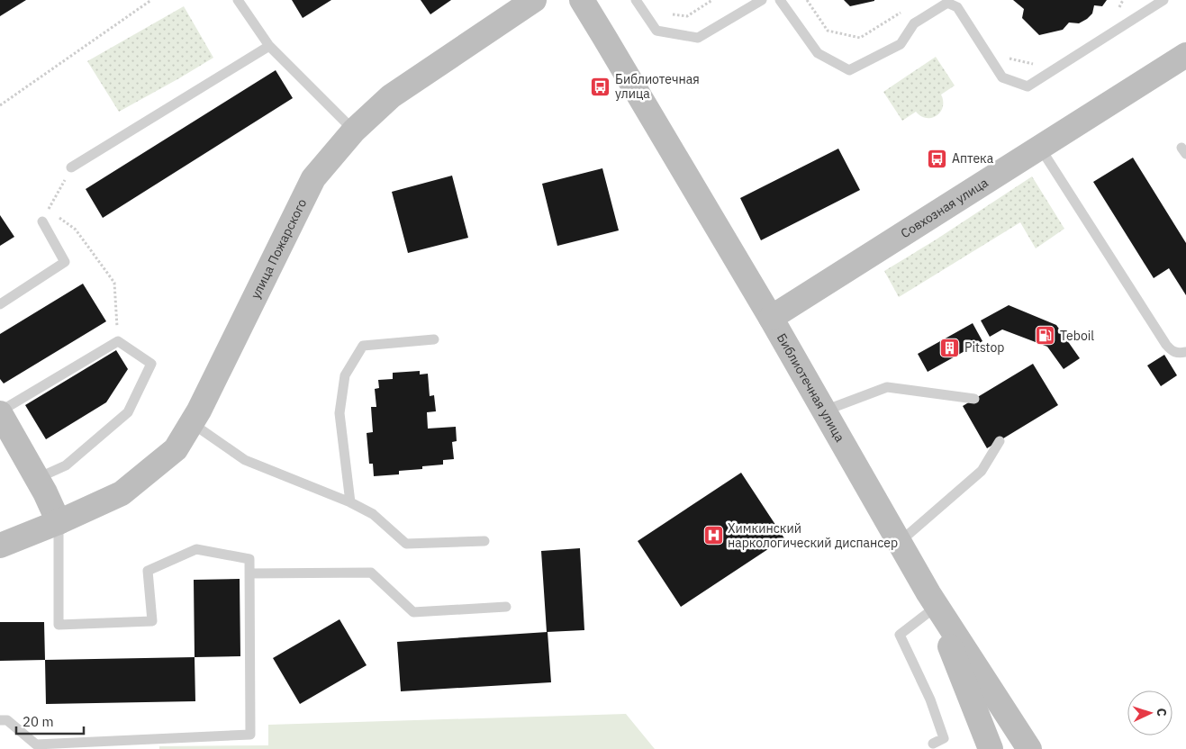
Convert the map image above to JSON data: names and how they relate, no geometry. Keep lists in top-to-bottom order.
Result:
{
  "streets": {
    "street": ["Совхозная улица", "улица Пожарского", "Библиотечная улица"]
  },
  "crossings": [
    ["Совхозная улица", "Библиотечная улица"]
  ],
  "places": {
    "bus stop": ["Библиотечная улица", "Аптека"],
    "fuel station": ["Teboil"],
    "building": ["Pitstop"],
    "hospital": ["Химкинский наркологический диспансер"]
  },
  "scale_bar": "20 m",
  "north": "right"
}
